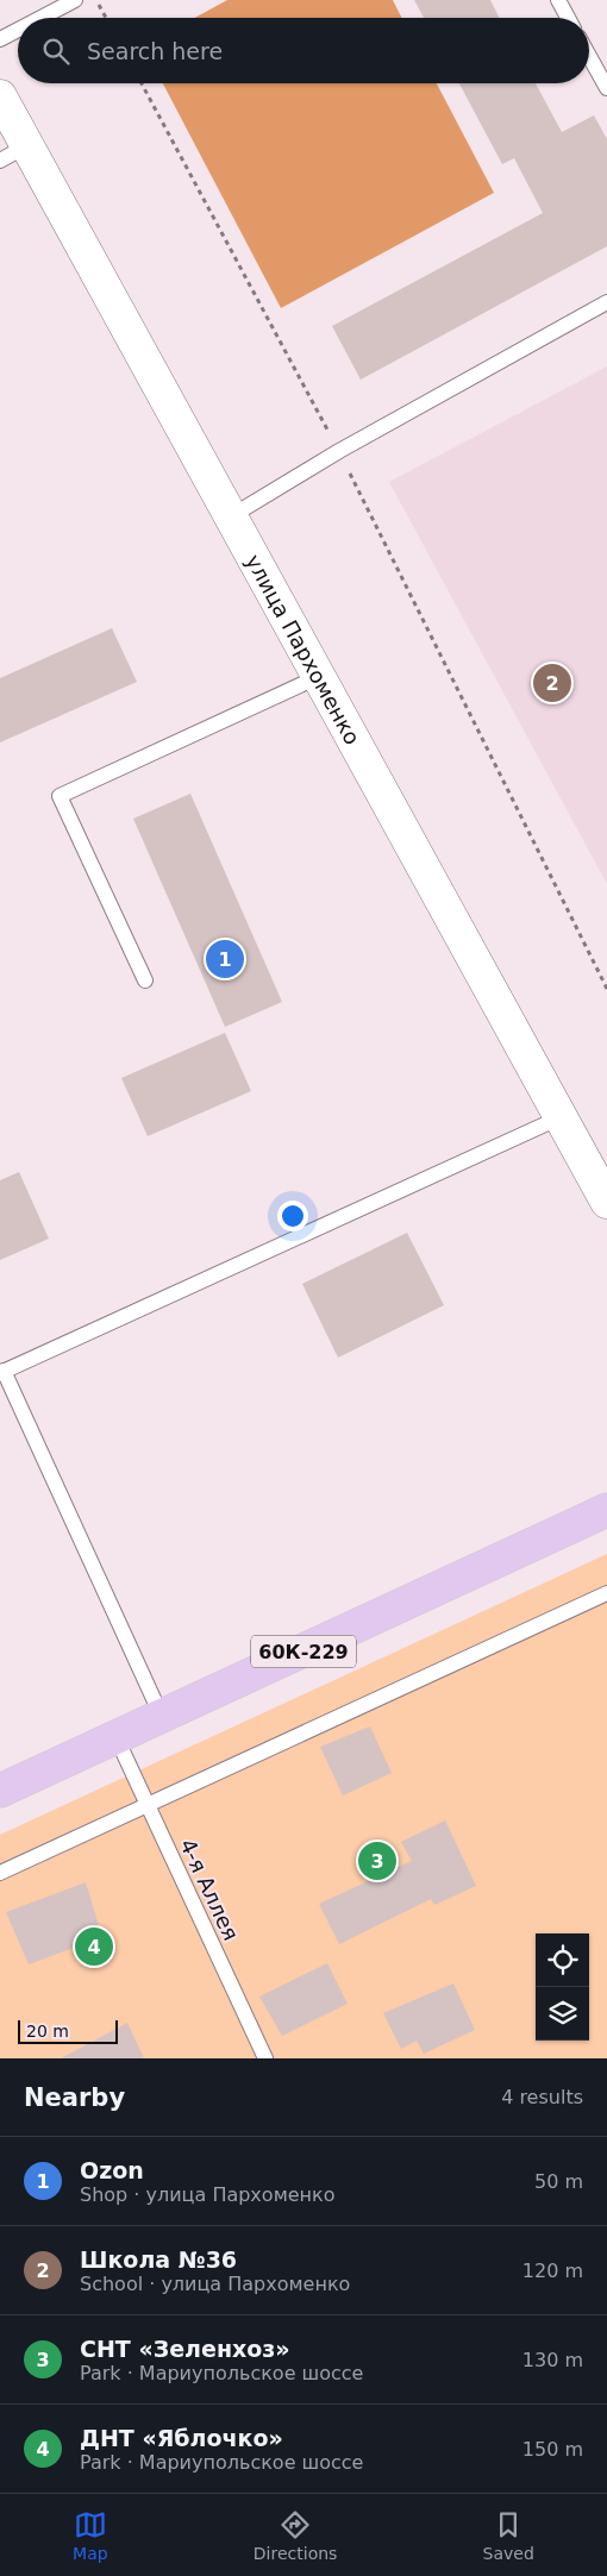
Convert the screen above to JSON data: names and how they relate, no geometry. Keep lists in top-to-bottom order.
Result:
{
  "streets": {
    "main road": ["60К-229"],
    "street": ["улица Пархоменко"],
    "lane": ["4-я Аллея"]
  },
  "crossings": [
    ["60К-229", "4-я Аллея"]
  ],
  "scale_bar": "20 m",
  "page": {
    "search": "Search here",
    "pins": [
      "2",
      "1",
      "3",
      "4"
    ],
    "scale": "20 m",
    "heading": ["Nearby", "4 results"],
    "list": [
      {
        "mark": "1",
        "name": "Ozon",
        "note": "Shop · улица Пархоменко",
        "value": "50 m"
      },
      {
        "mark": "2",
        "name": "Школа №36",
        "note": "School · улица Пархоменко",
        "value": "120 m"
      },
      {
        "mark": "3",
        "name": "СНТ «Зеленхоз»",
        "note": "Park · Мариупольское шоссе",
        "value": "130 m"
      },
      {
        "mark": "4",
        "name": "ДНТ «Яблочко»",
        "note": "Park · Мариупольское шоссе",
        "value": "150 m"
      }
    ],
    "nav": ["Map", "Directions", "Saved"]
  }
}
